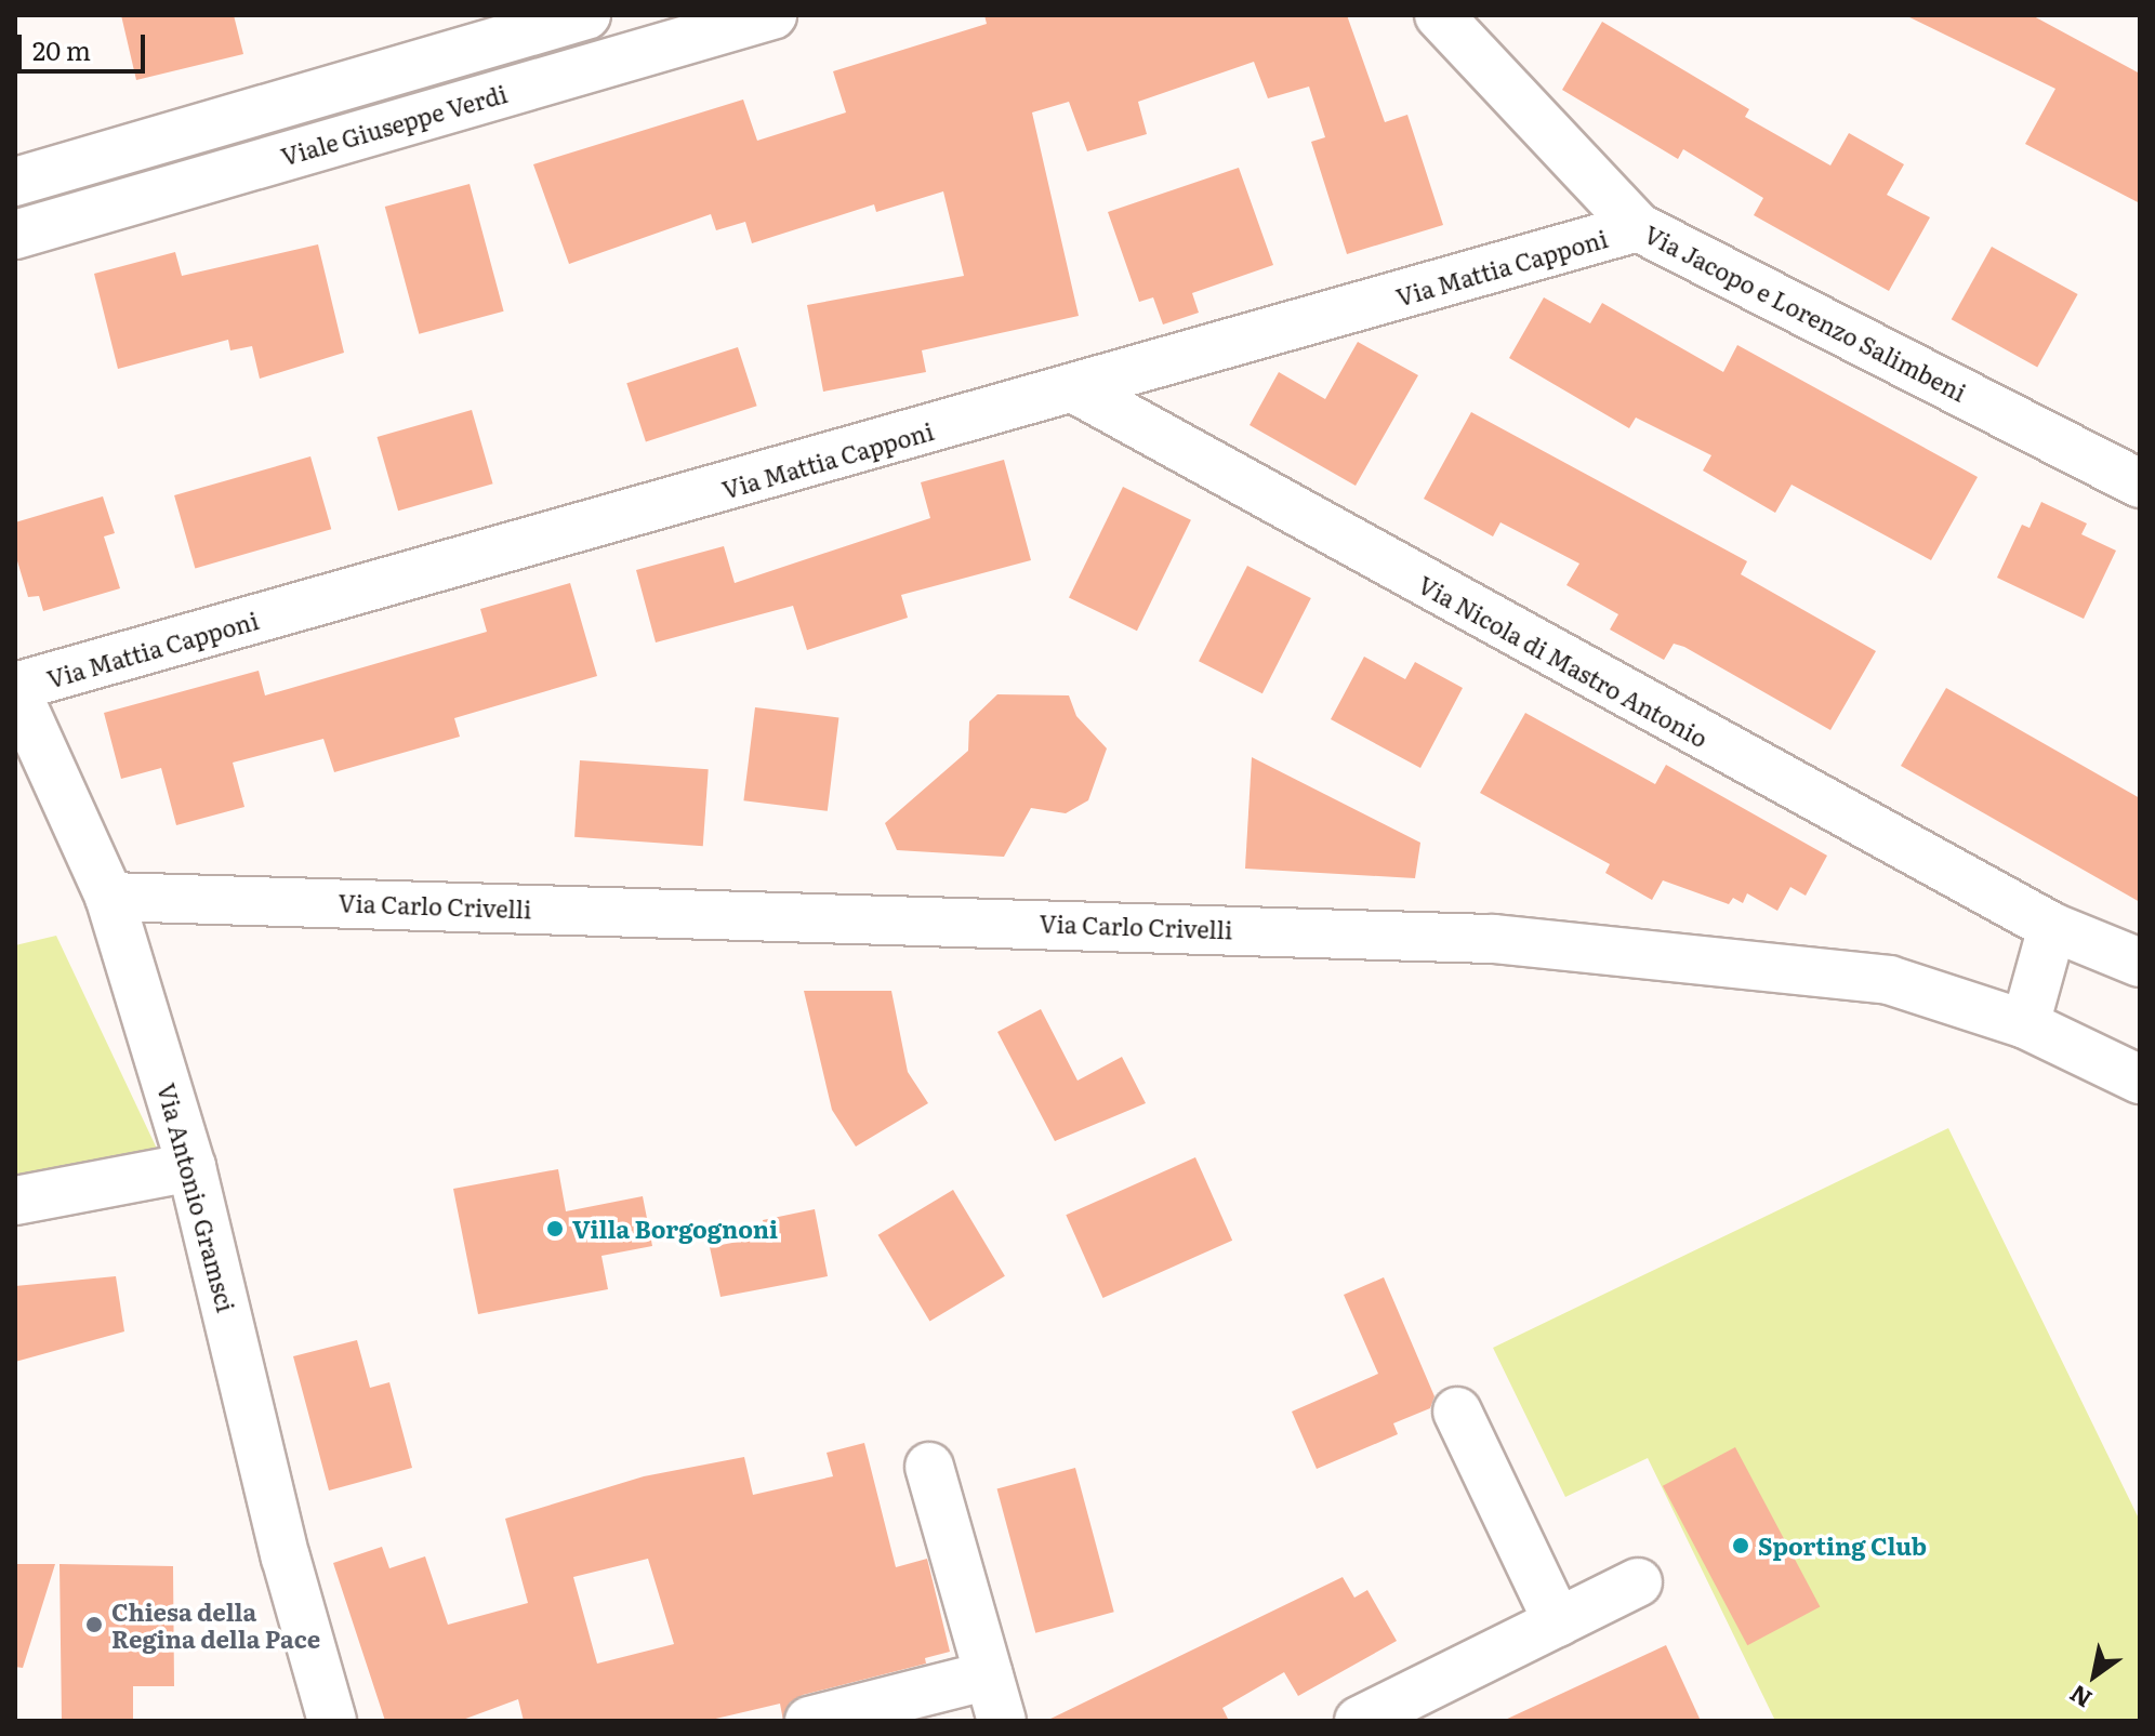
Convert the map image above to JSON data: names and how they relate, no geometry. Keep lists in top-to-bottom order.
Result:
{
  "streets": {
    "street": [
      "Viale Giuseppe Verdi",
      "Via Mattia Capponi",
      "Via Jacopo e Lorenzo Salimbeni",
      "Via Nicola di Mastro Antonio",
      "Via Carlo Crivelli",
      "Via Antonio Gramsci"
    ]
  },
  "crossings": [
    ["Via Mattia Capponi", "Via Jacopo e Lorenzo Salimbeni"],
    ["Via Mattia Capponi", "Via Nicola di Mastro Antonio"],
    ["Via Mattia Capponi", "Via Antonio Gramsci"],
    ["Via Carlo Crivelli", "Via Antonio Gramsci"]
  ],
  "places": ["Villa Borgognoni", "Sporting Club", "Chiesa della Regina della Pace"],
  "scale_bar": "20 m",
  "north": "bottom left"
}
